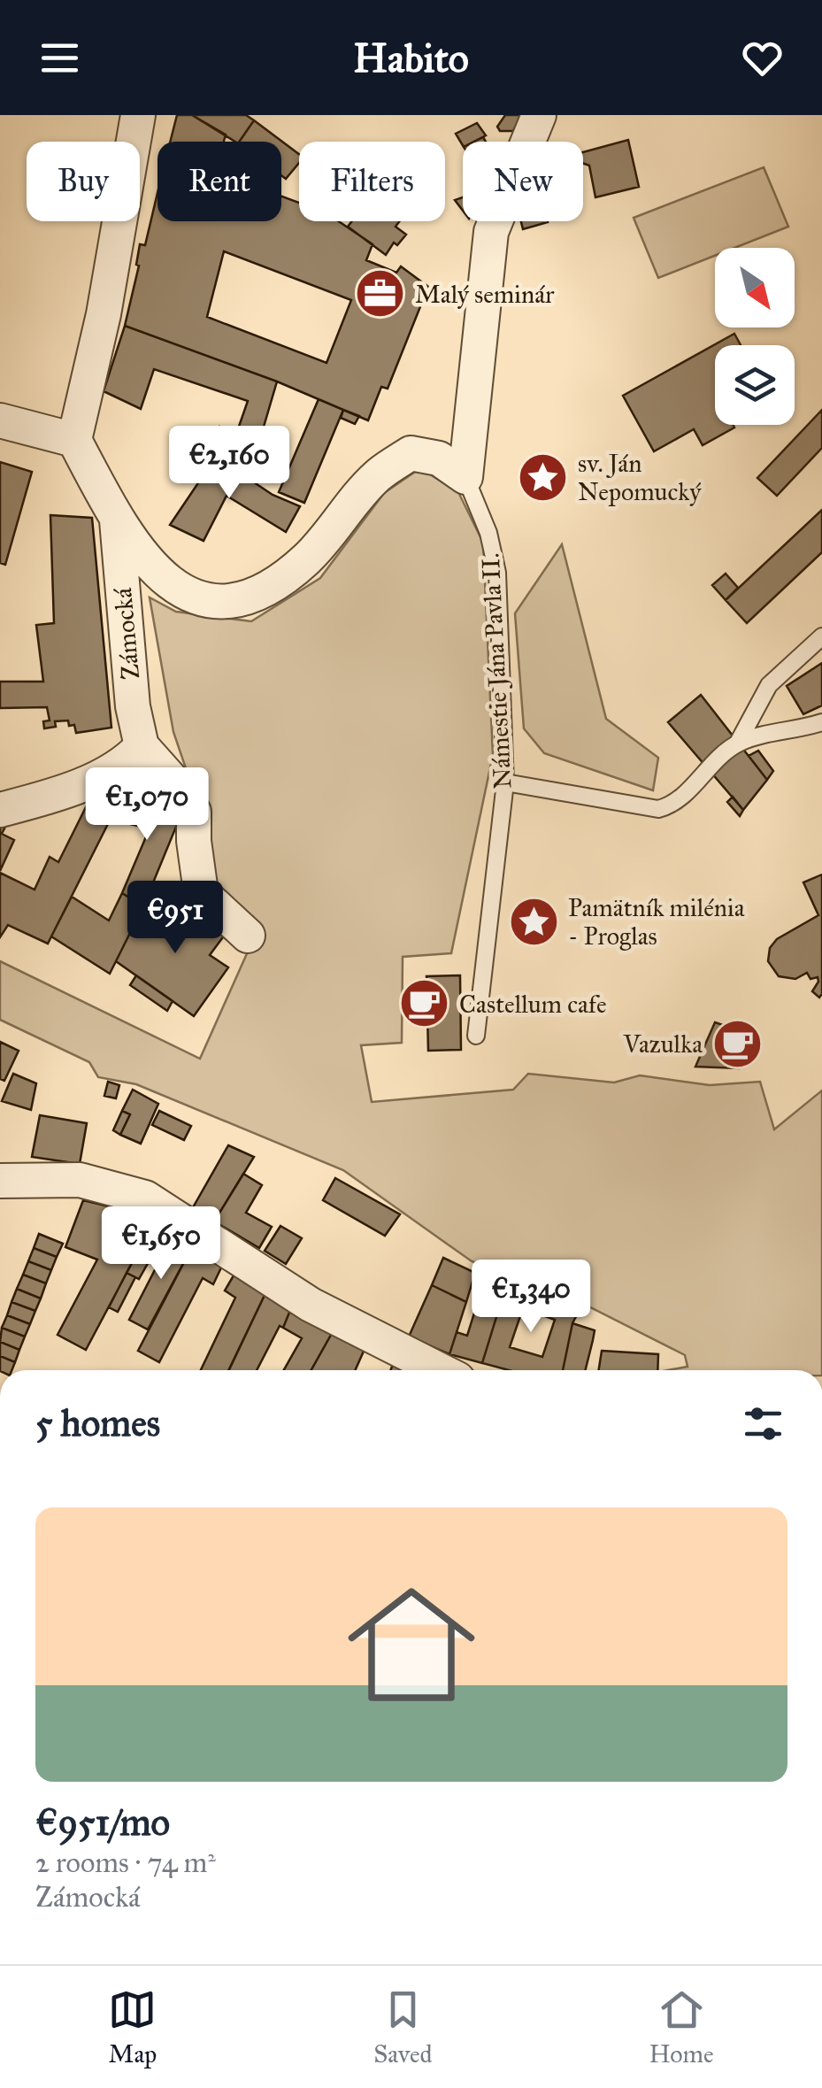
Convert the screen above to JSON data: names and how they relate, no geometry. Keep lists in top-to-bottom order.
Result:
{
  "streets": {
    "street": ["Zámocká"],
    "lane": ["Námestie Jána Pavla II."]
  },
  "places": {
    "office": ["Malý seminár"],
    "place": ["sv. Ján Nepomucký", "Pamätník milénia - Proglas"],
    "cafe": ["Castellum cafe", "Vazulka"]
  },
  "north": "bottom right",
  "page": {
    "header": "Habito",
    "chip": [
      "Buy",
      "Rent",
      "Filters",
      "New"
    ],
    "price": [
      "€2,160",
      "€1,070",
      "€951",
      "€1,650",
      "€1,340"
    ],
    "heading": "5 homes",
    "list": [
      {
        "name": "€951/mo",
        "note": "2 rooms · 74 m² · Zámocká"
      }
    ],
    "tabs": ["Map", "Saved", "Home"]
  }
}
